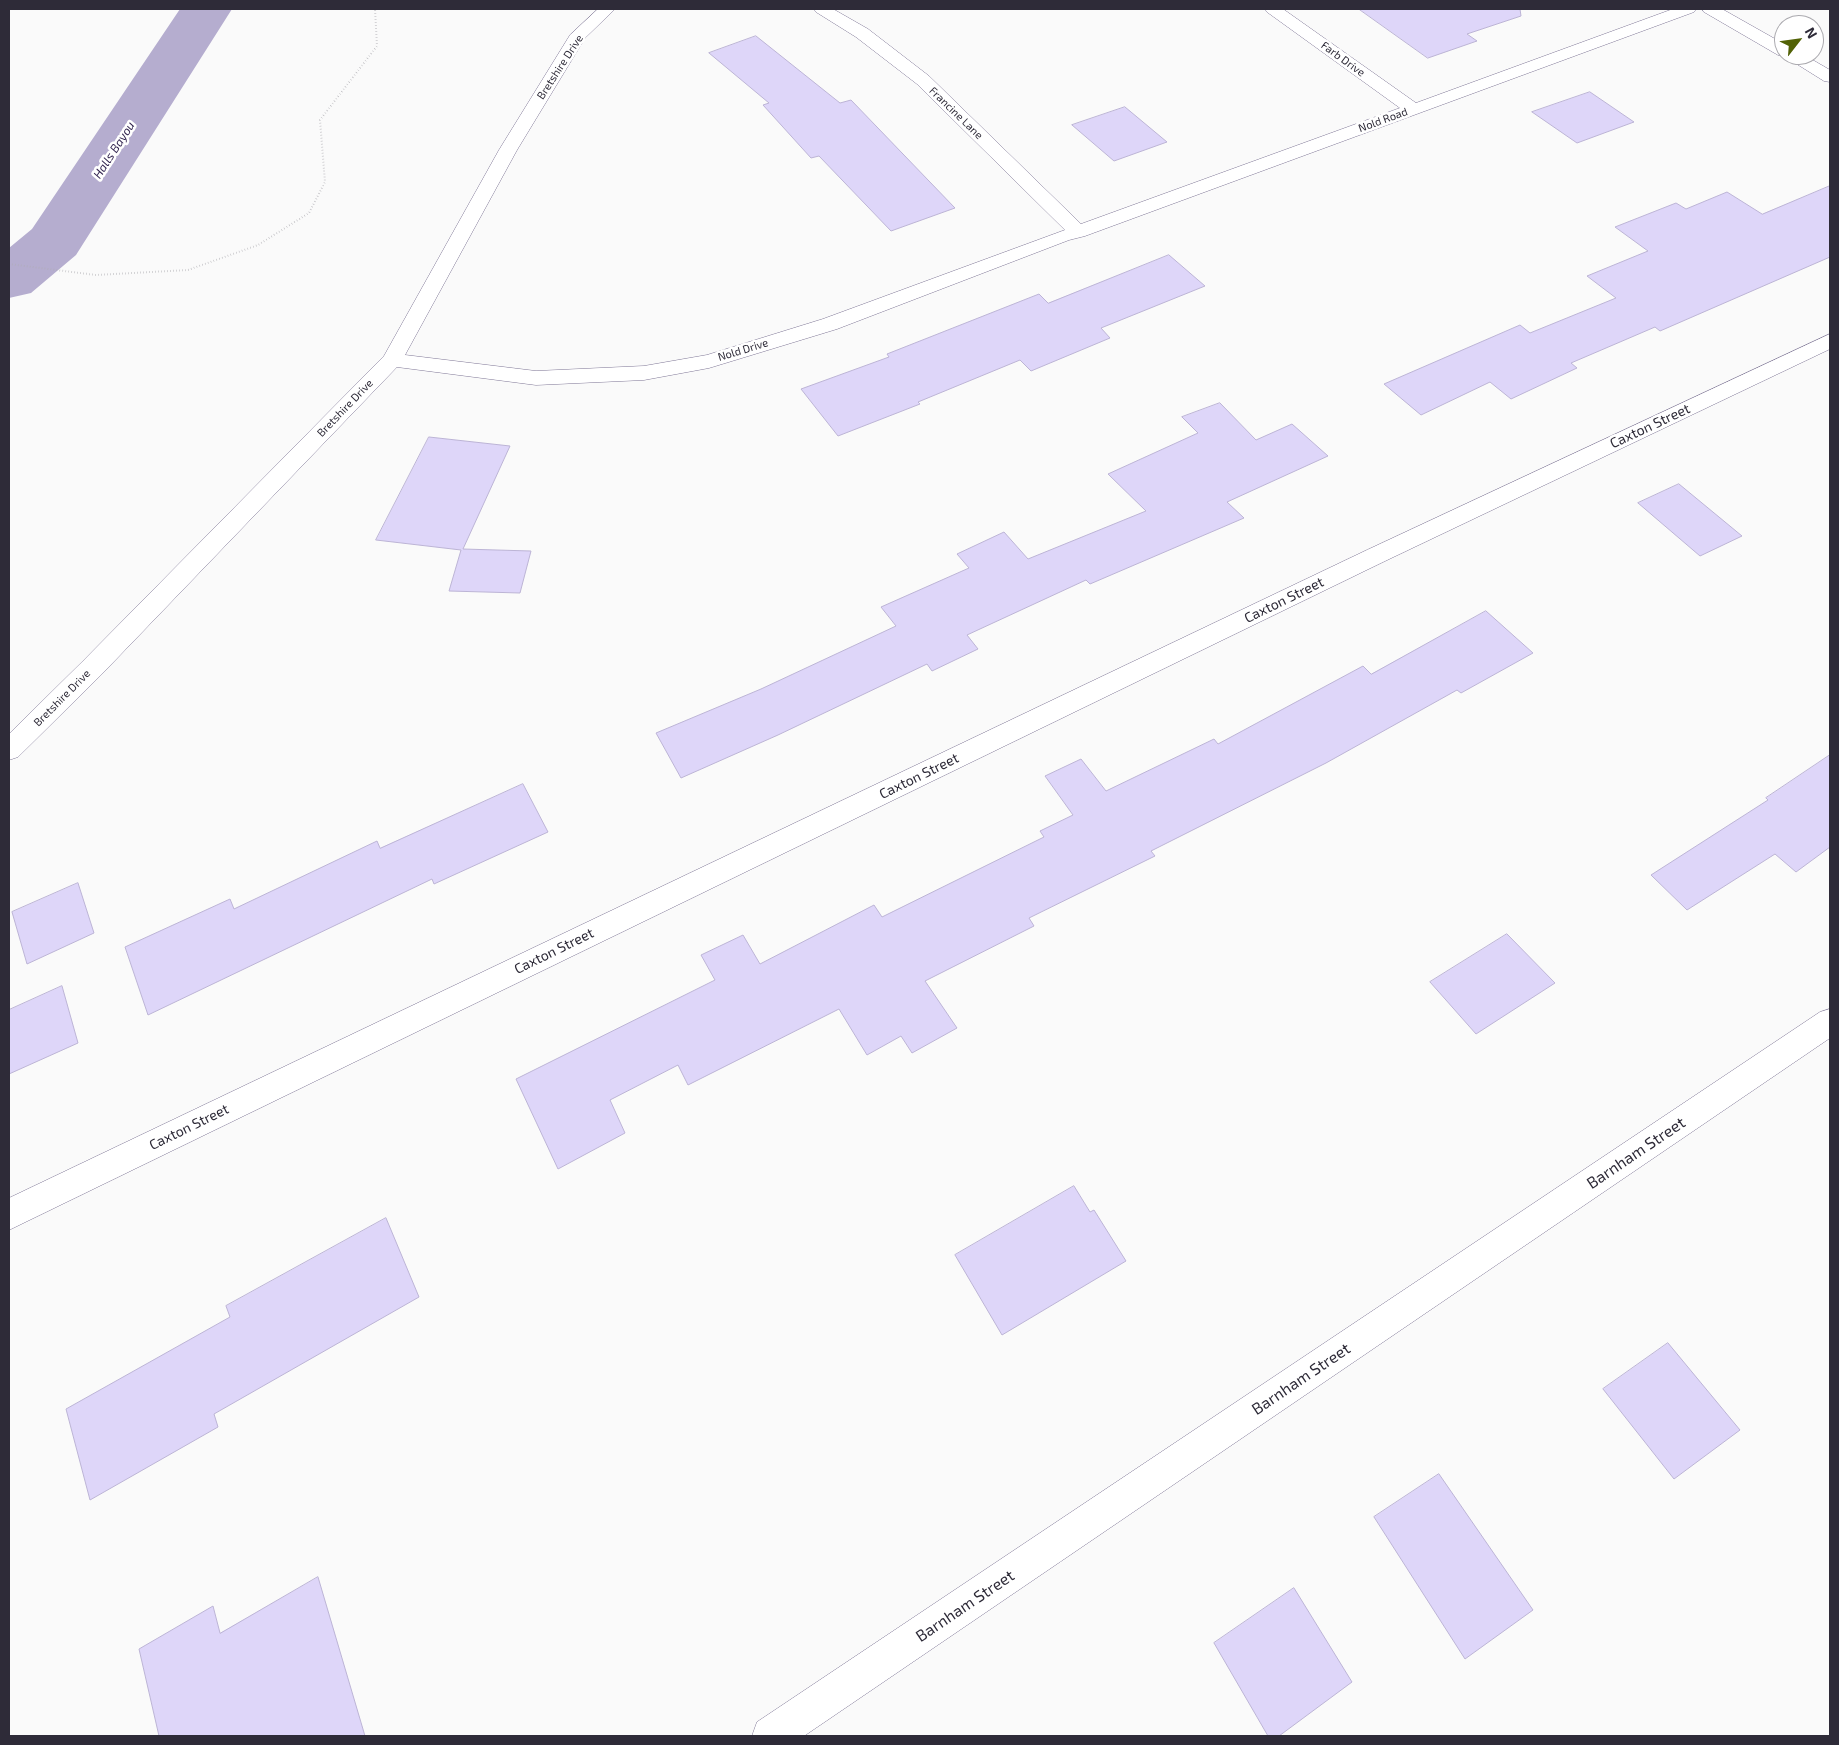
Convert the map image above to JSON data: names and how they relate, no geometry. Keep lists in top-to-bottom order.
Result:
{
  "streets": {
    "street": [
      "Farb Drive",
      "Bretshire Drive",
      "Francine Lane",
      "Nold Road",
      "Nold Drive",
      "Caxton Street",
      "Barnham Street"
    ]
  },
  "crossings": [
    ["Farb Drive", "Nold Road"],
    ["Bretshire Drive", "Nold Drive"],
    ["Francine Lane", "Nold Road"],
    ["Francine Lane", "Nold Drive"],
    ["Nold Road", "Nold Drive"]
  ],
  "water": ["Halls Bayou"],
  "north": "top right"
}
